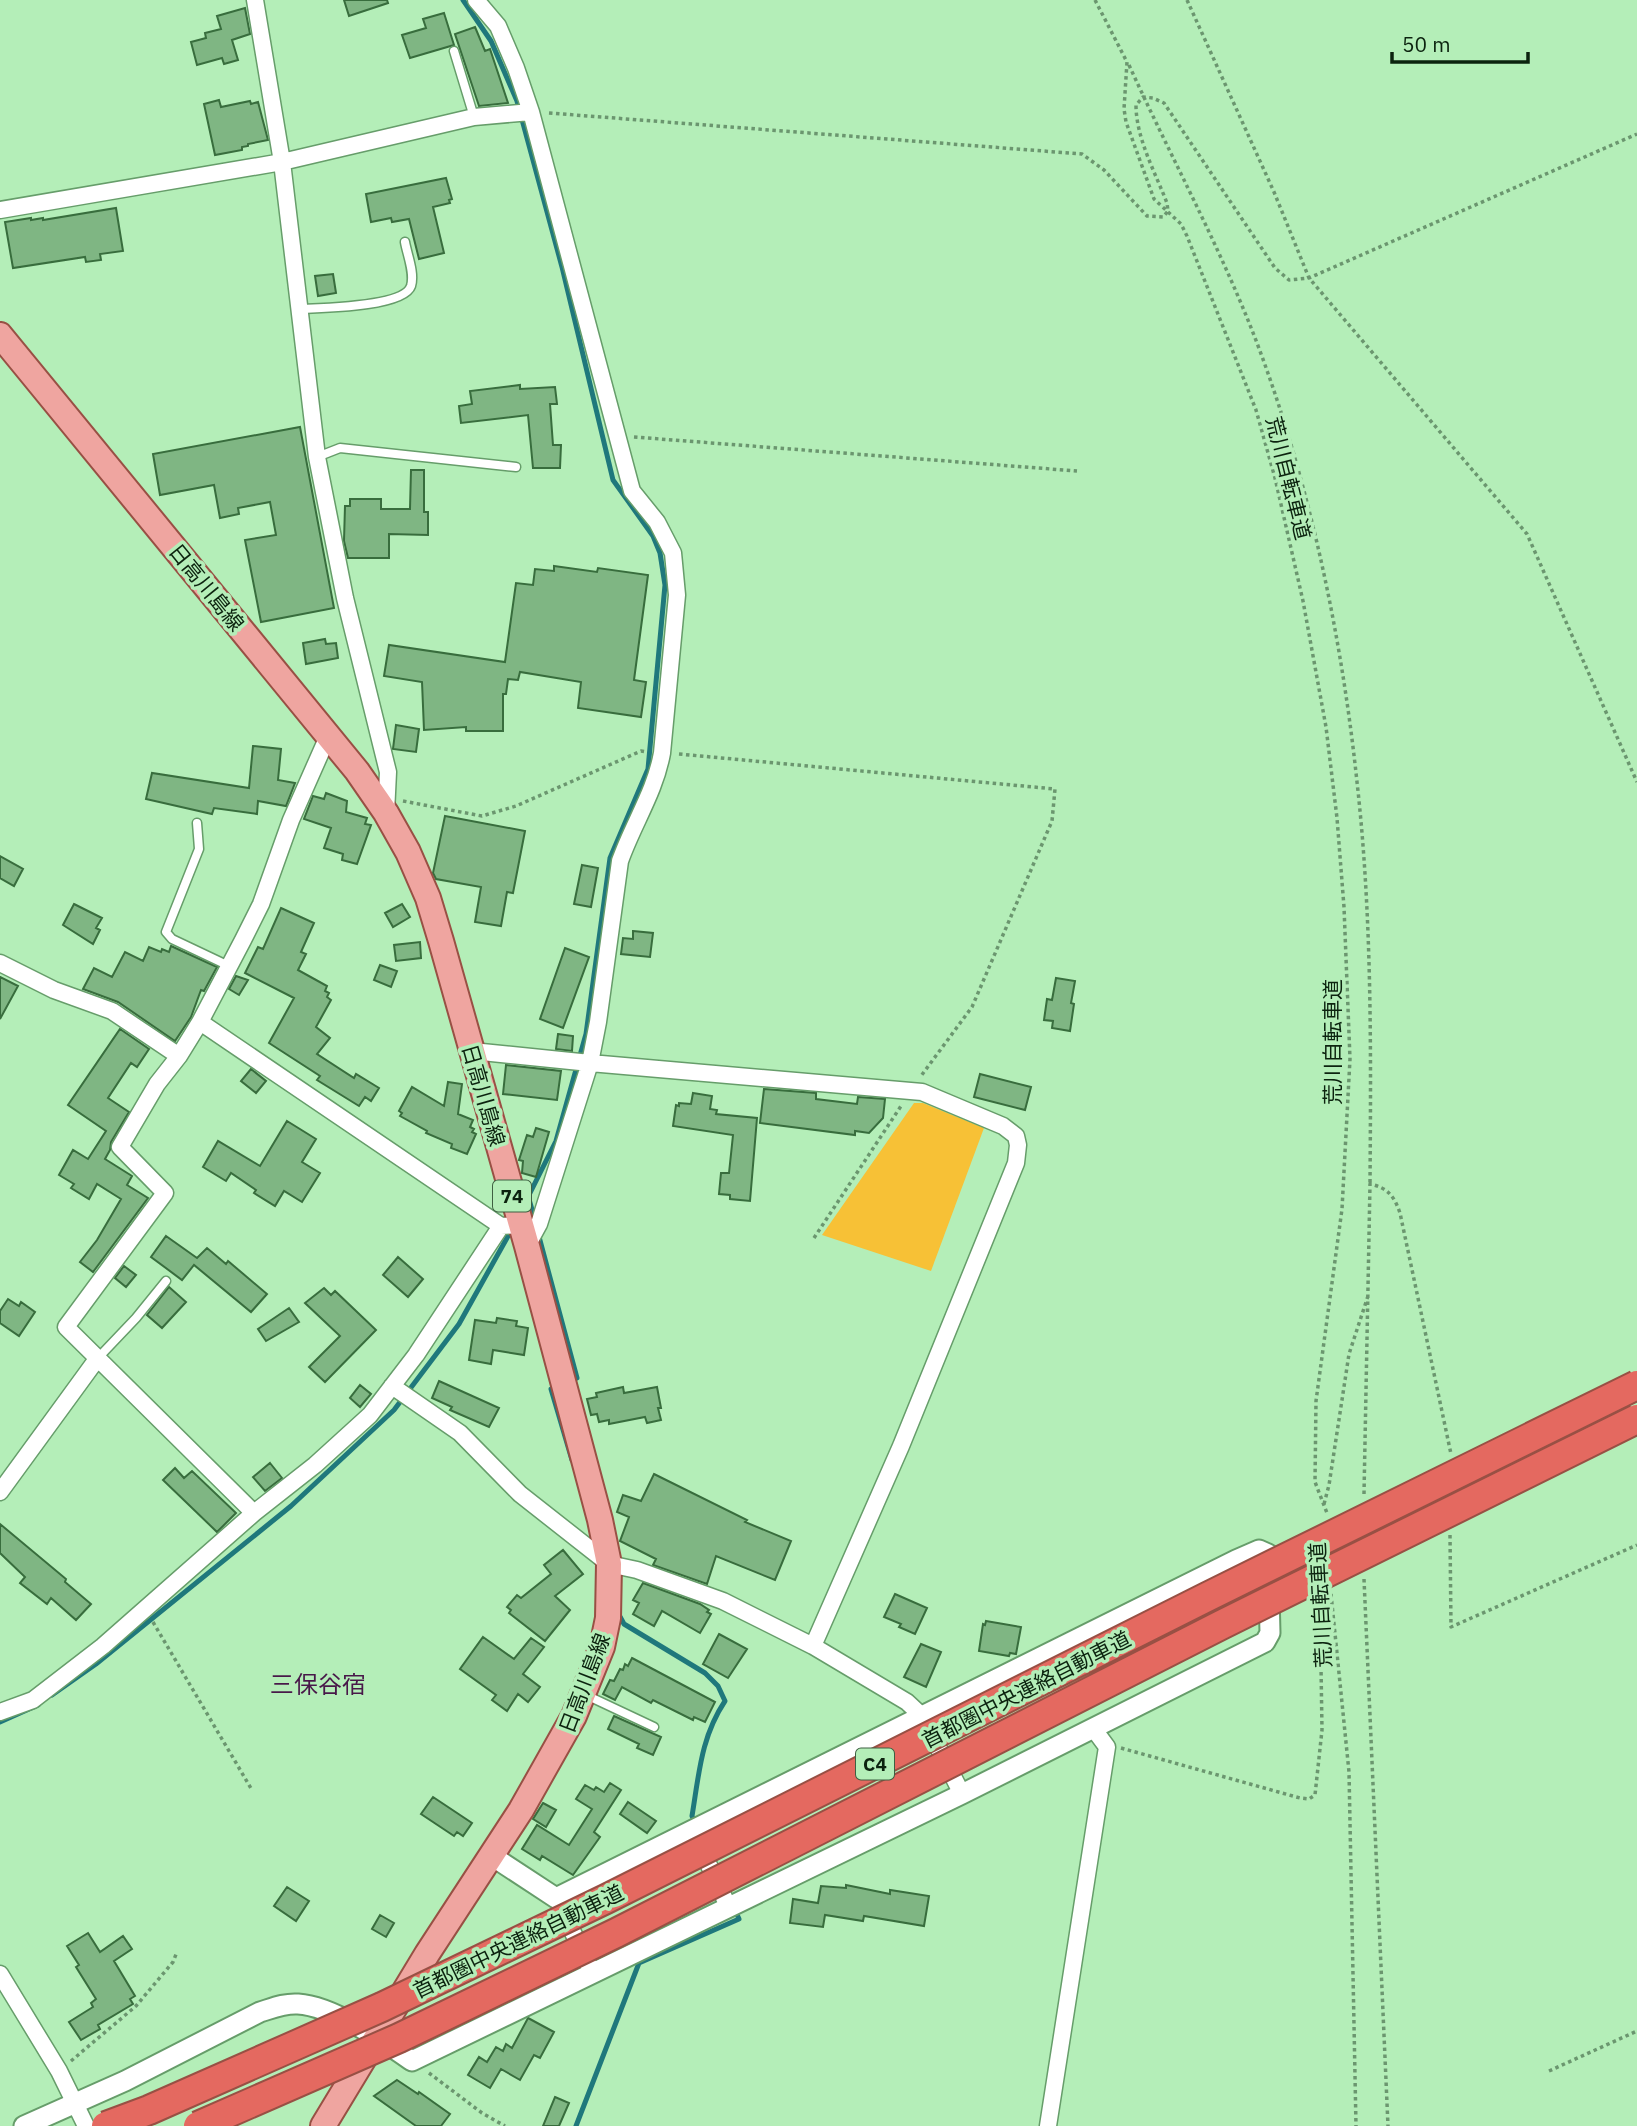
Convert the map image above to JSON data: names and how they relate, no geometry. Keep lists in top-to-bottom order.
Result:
{
  "streets": {
    "highway": ["首都圏中央連絡自動車道", "C4"],
    "main road": ["日高川島線", "74"],
    "path": ["荒川自転車道"]
  },
  "districts": ["三保谷宿"],
  "scale_bar": "50 m"
}
